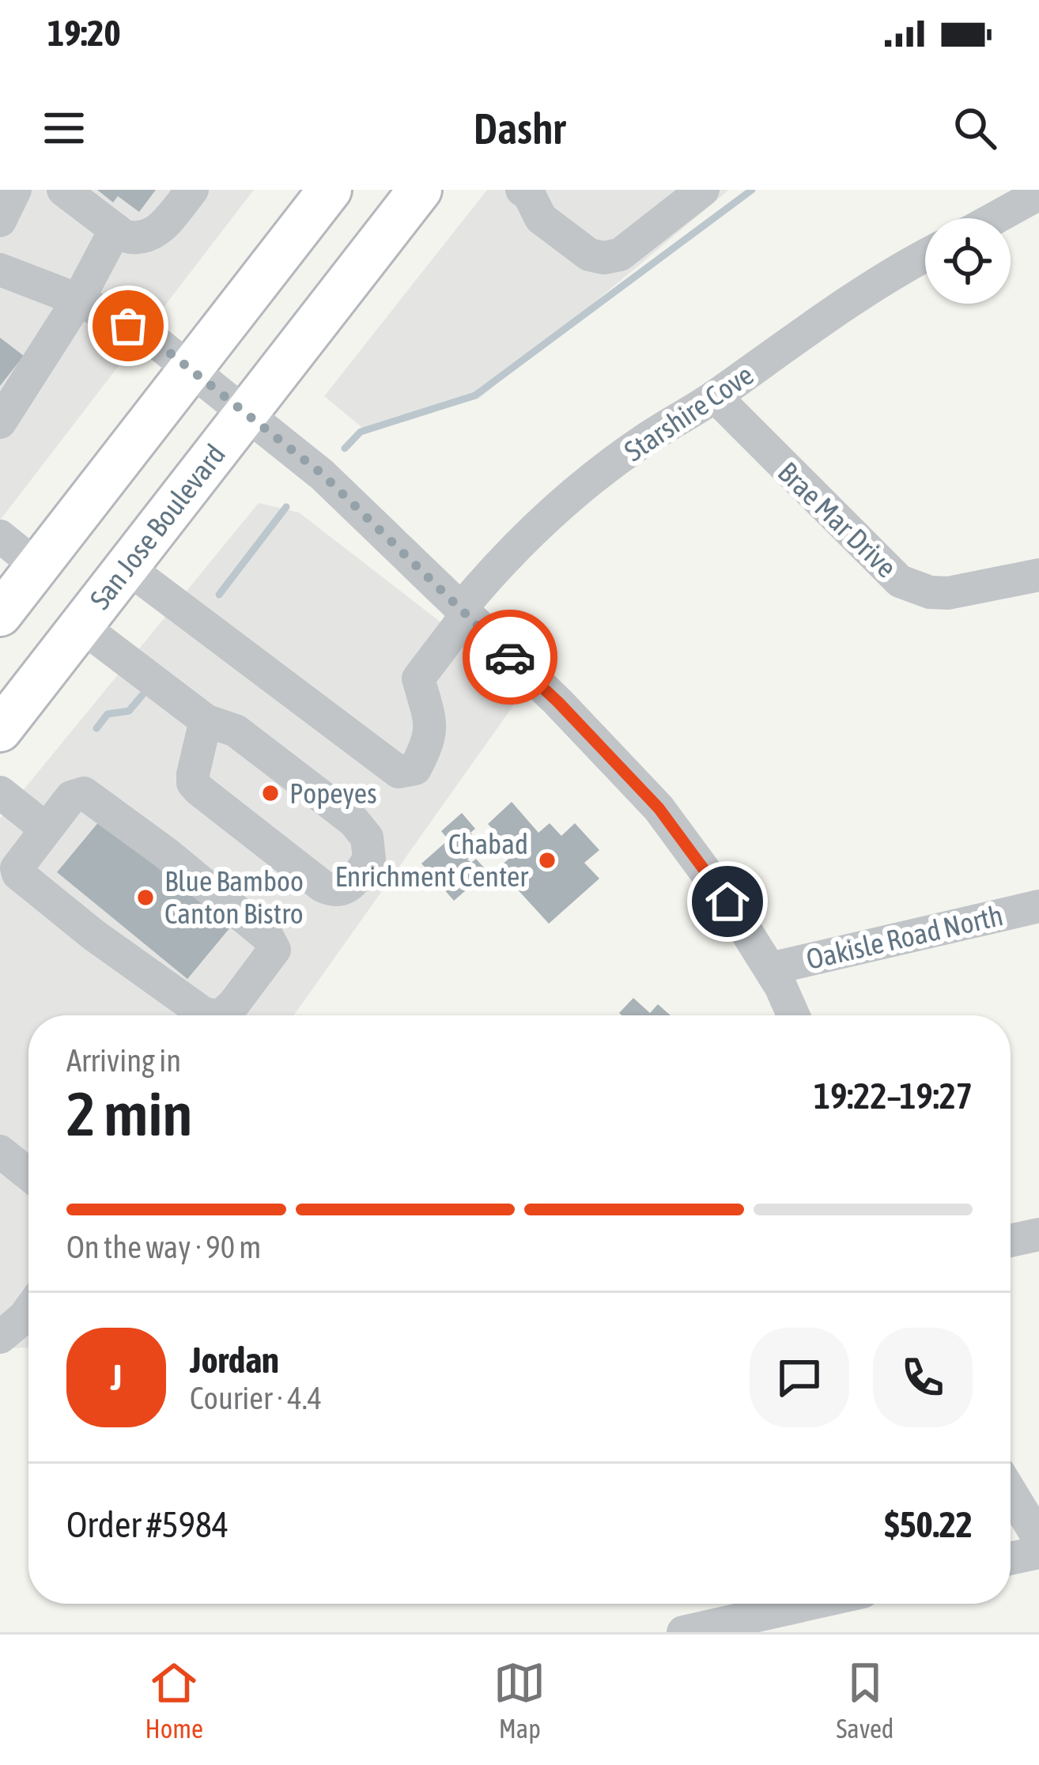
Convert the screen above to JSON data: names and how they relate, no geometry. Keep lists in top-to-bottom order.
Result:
{
  "streets": {
    "main road": ["San Jose Boulevard"],
    "street": ["Starshire Cove", "Brae Mar Drive", "Oakisle Road North"]
  },
  "crossings": [
    ["Starshire Cove", "Brae Mar Drive"],
    ["Starshire Cove", "San Jose Boulevard"]
  ],
  "places": ["Popeyes", "Chabad Enrichment Center", "Blue Bamboo Canton Bistro"],
  "page": {
    "status": "19:20",
    "header": "Dashr",
    "heading": ["2 min", "Arriving in", "19:22–19:27"],
    "panel": [
      "Jordan",
      "Courier · 4.4",
      "Order #5984",
      "$50.22"
    ],
    "bar": "On the way · 90 m",
    "round": "J",
    "tabs": ["Home", "Map", "Saved"]
  }
}
